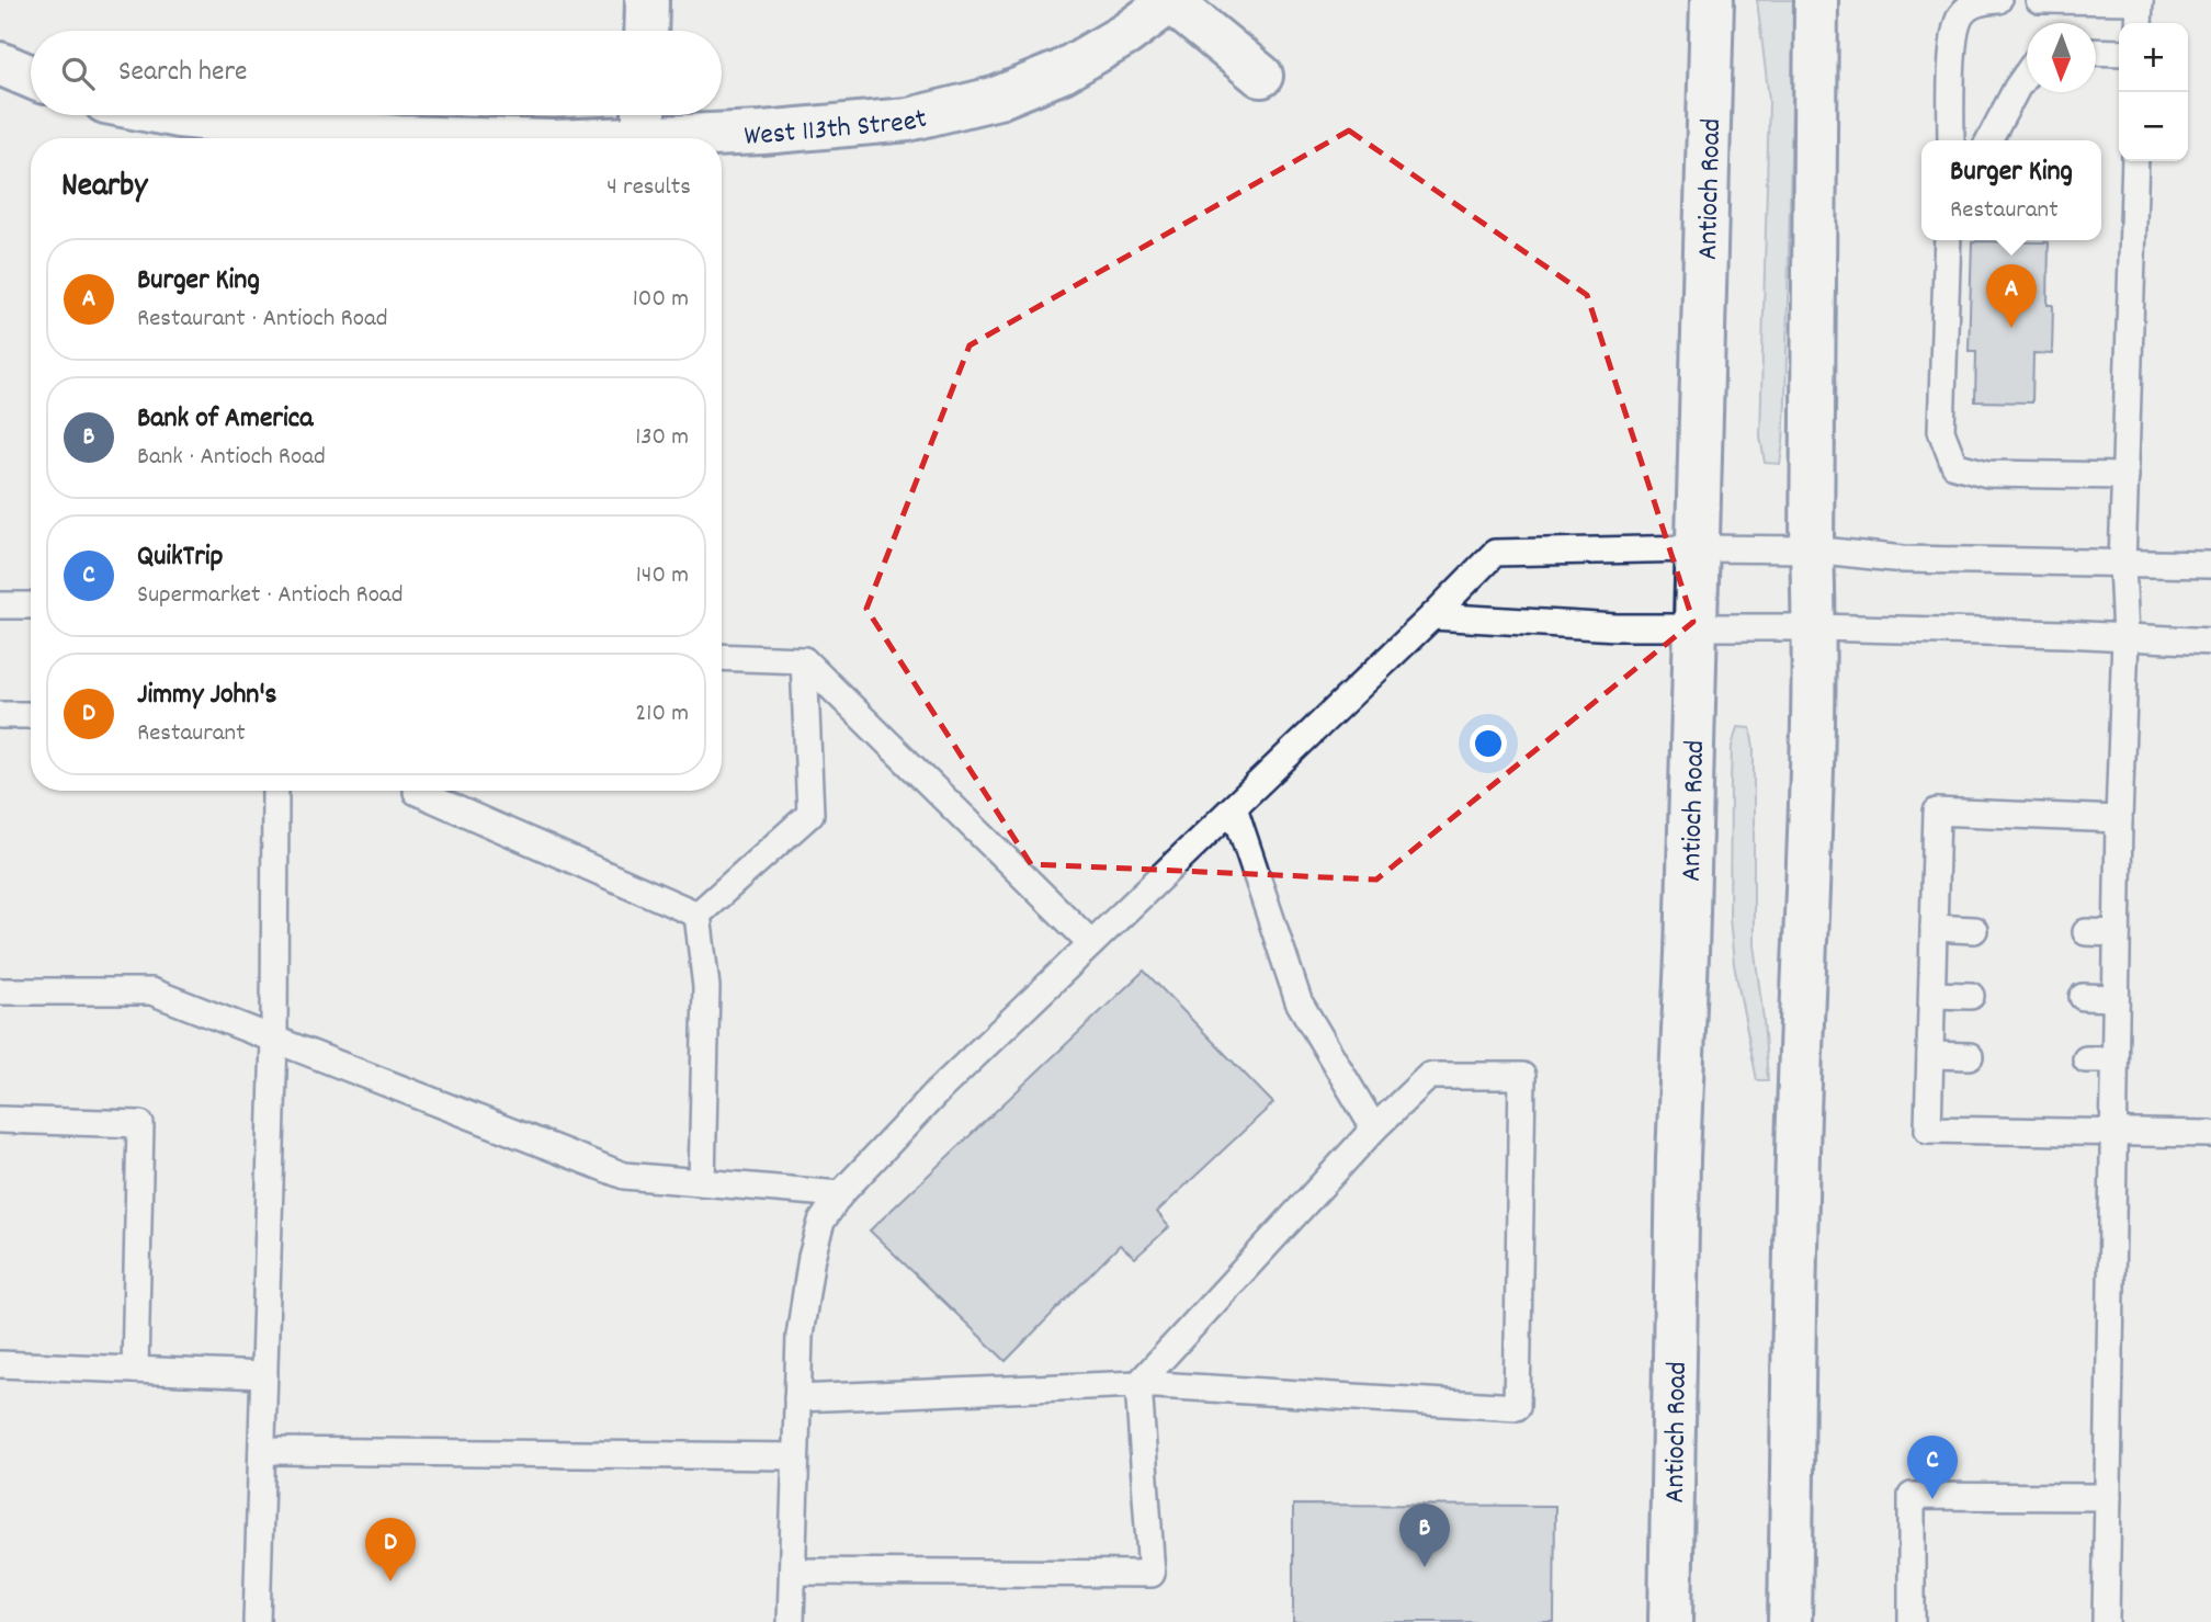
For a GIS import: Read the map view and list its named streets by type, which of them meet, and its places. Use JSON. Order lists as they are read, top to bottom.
{
  "streets": {
    "main road": ["West 113th Street", "Antioch Road"]
  },
  "north": "bottom",
  "page": {
    "map_buttons": ["+", "−"],
    "search": "Search here",
    "heading": ["Nearby", "4 results"],
    "popup": ["Burger King", "Restaurant"],
    "list": [
      {
        "mark": "A",
        "name": "Burger King",
        "note": "Restaurant · Antioch Road",
        "value": "100 m"
      },
      {
        "mark": "B",
        "name": "Bank of America",
        "note": "Bank · Antioch Road",
        "value": "130 m"
      },
      {
        "mark": "C",
        "name": "QuikTrip",
        "note": "Supermarket · Antioch Road",
        "value": "140 m"
      },
      {
        "mark": "D",
        "name": "Jimmy John's",
        "note": "Restaurant",
        "value": "210 m"
      }
    ],
    "pins": [
      "A",
      "C",
      "B",
      "D"
    ]
  }
}
